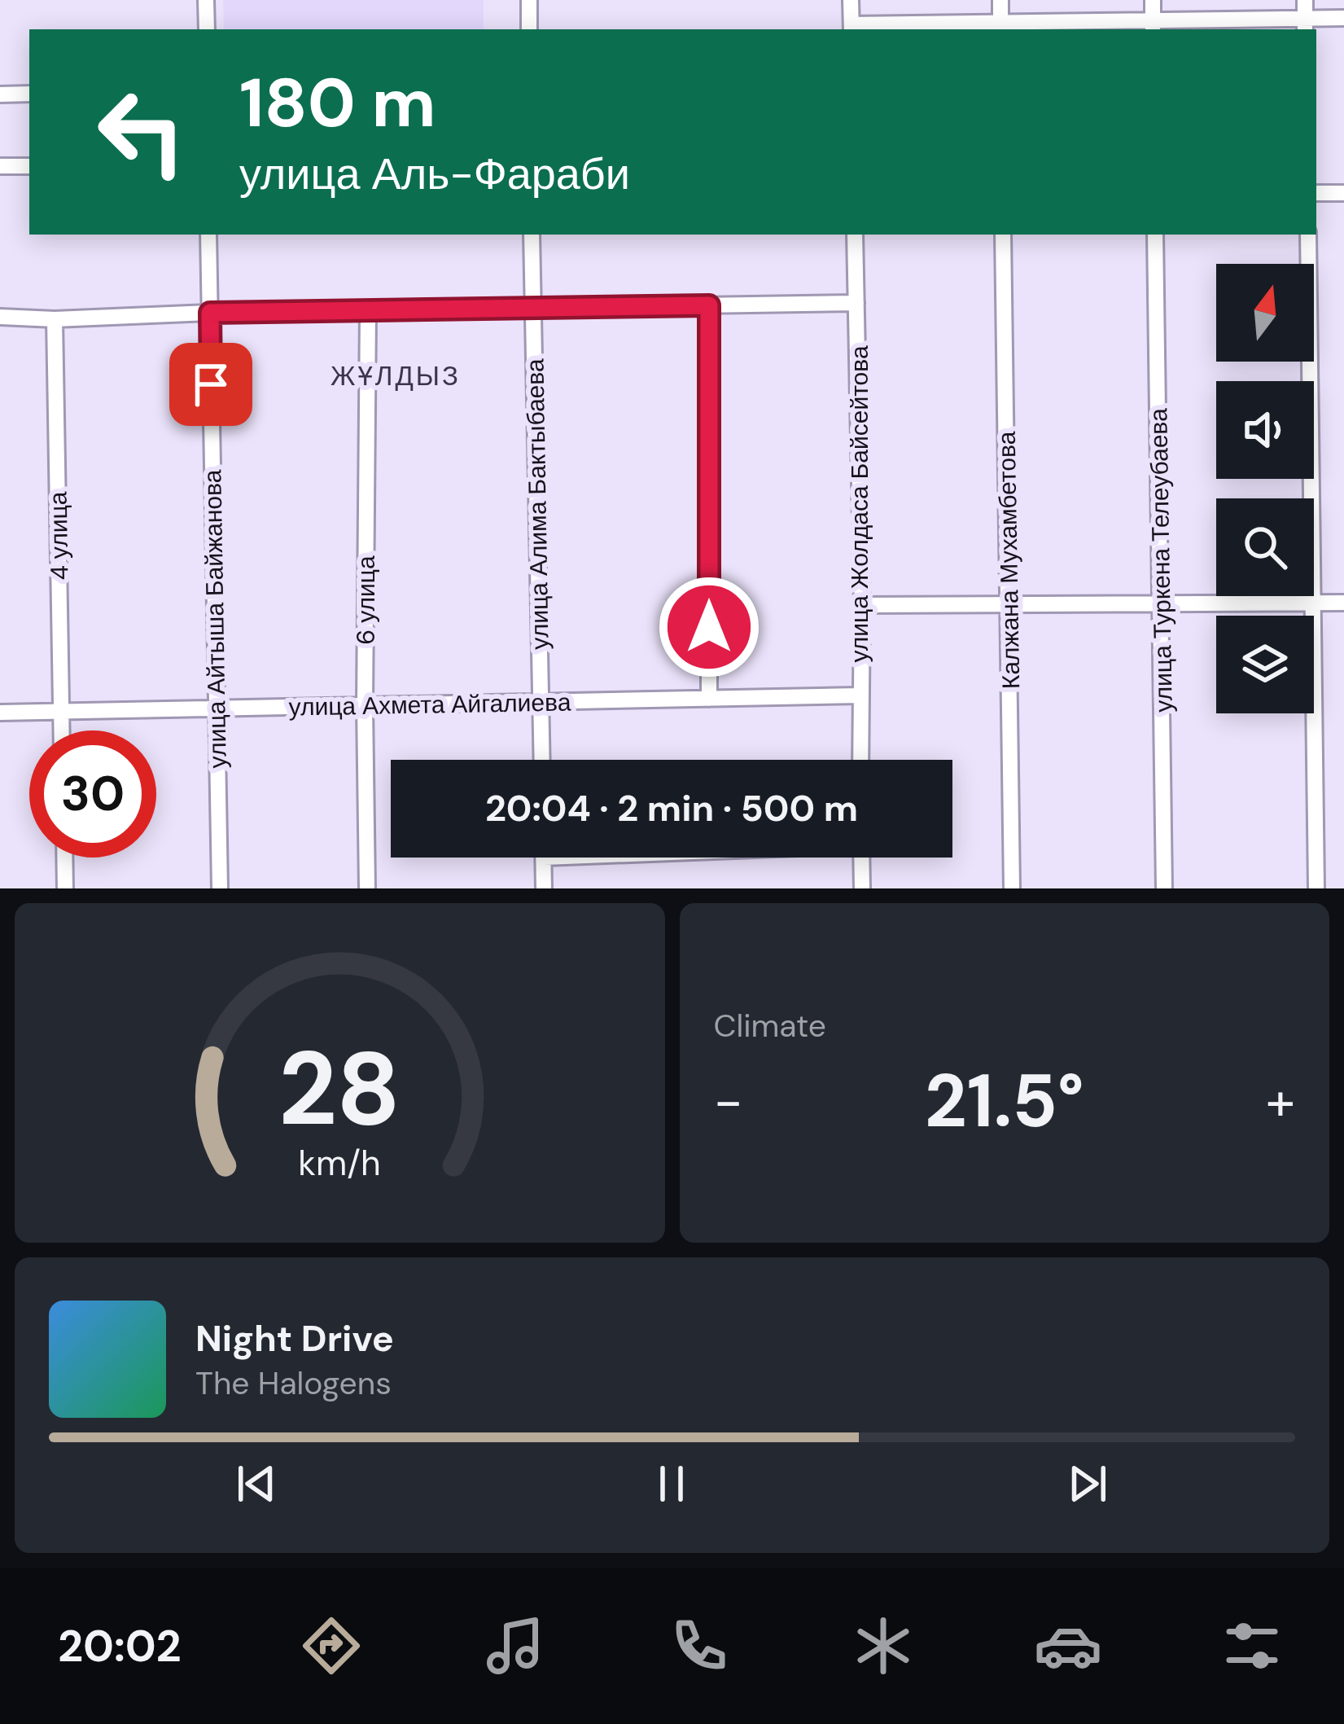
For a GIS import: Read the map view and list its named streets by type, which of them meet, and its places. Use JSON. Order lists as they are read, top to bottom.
{
  "streets": {
    "street": [
      "улица Алима Бактыбаева",
      "улица Жолдаса Байсейтова",
      "4 улица",
      "Калжана Мухамбетова",
      "улица Туркена Телеубаева",
      "6 улица",
      "улица Айтыша Байжанова",
      "улица Ахмета Айгалиева"
    ]
  },
  "crossings": [
    ["улица Алима Бактыбаева", "улица Ахмета Айгалиева"],
    ["улица Жолдаса Байсейтова", "улица Ахмета Айгалиева"],
    ["4 улица", "улица Ахмета Айгалиева"],
    ["6 улица", "улица Ахмета Айгалиева"],
    ["улица Айтыша Байжанова", "улица Ахмета Айгалиева"]
  ],
  "districts": ["ЖҰЛДЫЗ"],
  "north": "top",
  "page": {
    "turn": ["180 m", "улица Аль-Фараби"],
    "limit": "30",
    "trip": "20:04 · 2 min · 500 m",
    "tile": "Climate",
    "heat": ["−", "21.5°", "+"],
    "song": ["Night Drive", "The Halogens"],
    "tabs": "20:02",
    "gauge": ["28", "km/h"]
  }
}
